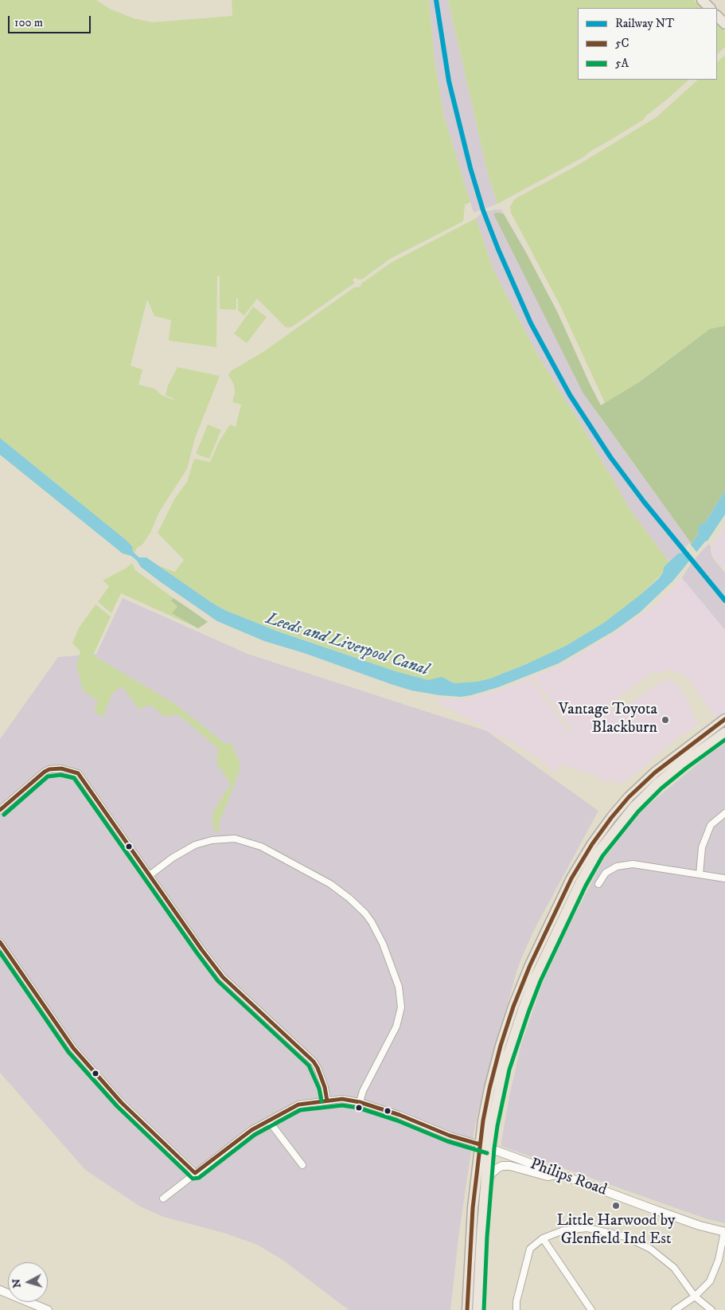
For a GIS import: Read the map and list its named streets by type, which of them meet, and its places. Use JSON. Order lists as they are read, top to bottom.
{
  "streets": {
    "street": ["Philips Road"]
  },
  "water": ["Leeds and Liverpool Canal"],
  "places": ["Vantage Toyota Blackburn", "Little Harwood by Glenfield Ind Est"],
  "lines": ["rail line NT", "transit line 5C", "transit line 5A"],
  "legend": ["Railway NT", "5C", "5A"],
  "scale_bar": "100 m",
  "north": "left"
}
